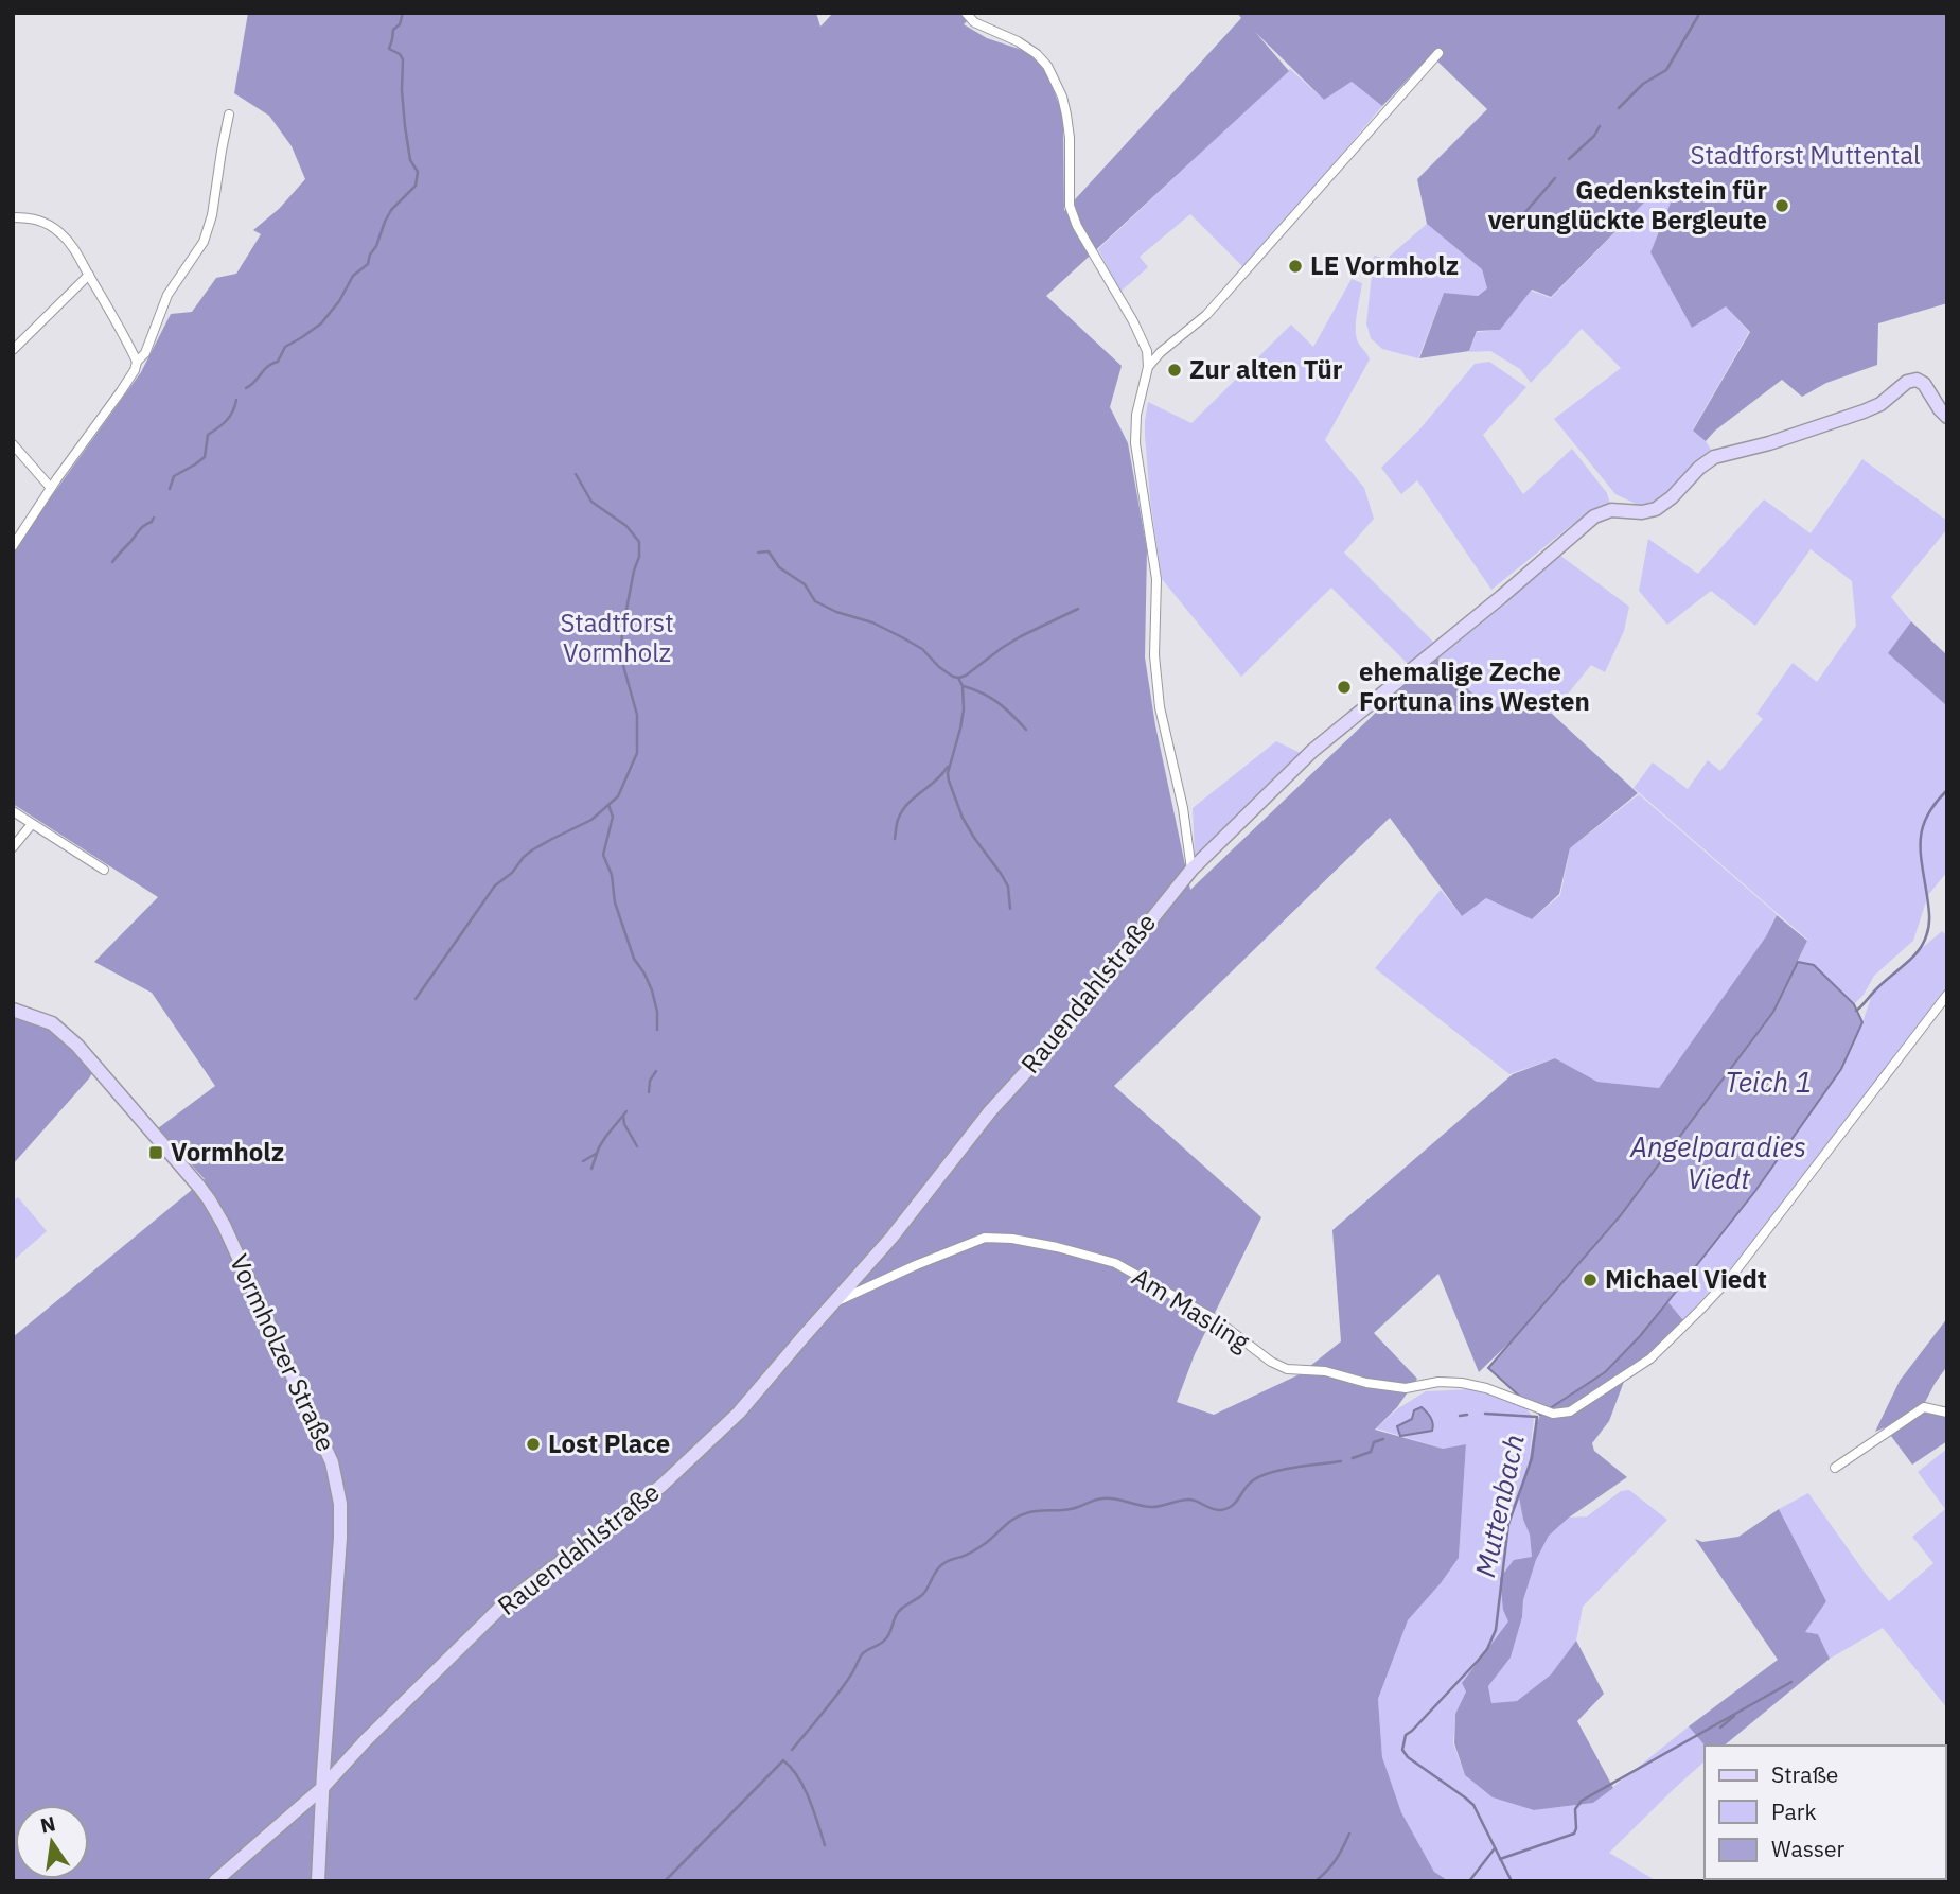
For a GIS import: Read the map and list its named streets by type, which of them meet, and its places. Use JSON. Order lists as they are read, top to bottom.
{
  "streets": {
    "street": ["Rauendahlstraße", "Am Masling", "Vormholzer Straße"]
  },
  "crossings": [
    ["Rauendahlstraße", "Am Masling"],
    ["Rauendahlstraße", "Vormholzer Straße"]
  ],
  "water": ["Teich 1", "Angelparadies Viedt", "Muttenbach"],
  "parks": ["Stadtforst Muttental", "Stadtforst Vormholz"],
  "places": {
    "other": [
      "Gedenkstein für verunglückte Bergleute",
      "LE Vormholz",
      "Zur alten Tür",
      "ehemalige Zeche Fortuna ins Westen",
      "Michael Viedt",
      "Lost Place"
    ],
    "transit": ["Vormholz"]
  },
  "legend": ["Straße", "Park", "Wasser"],
  "north": "top"
}
